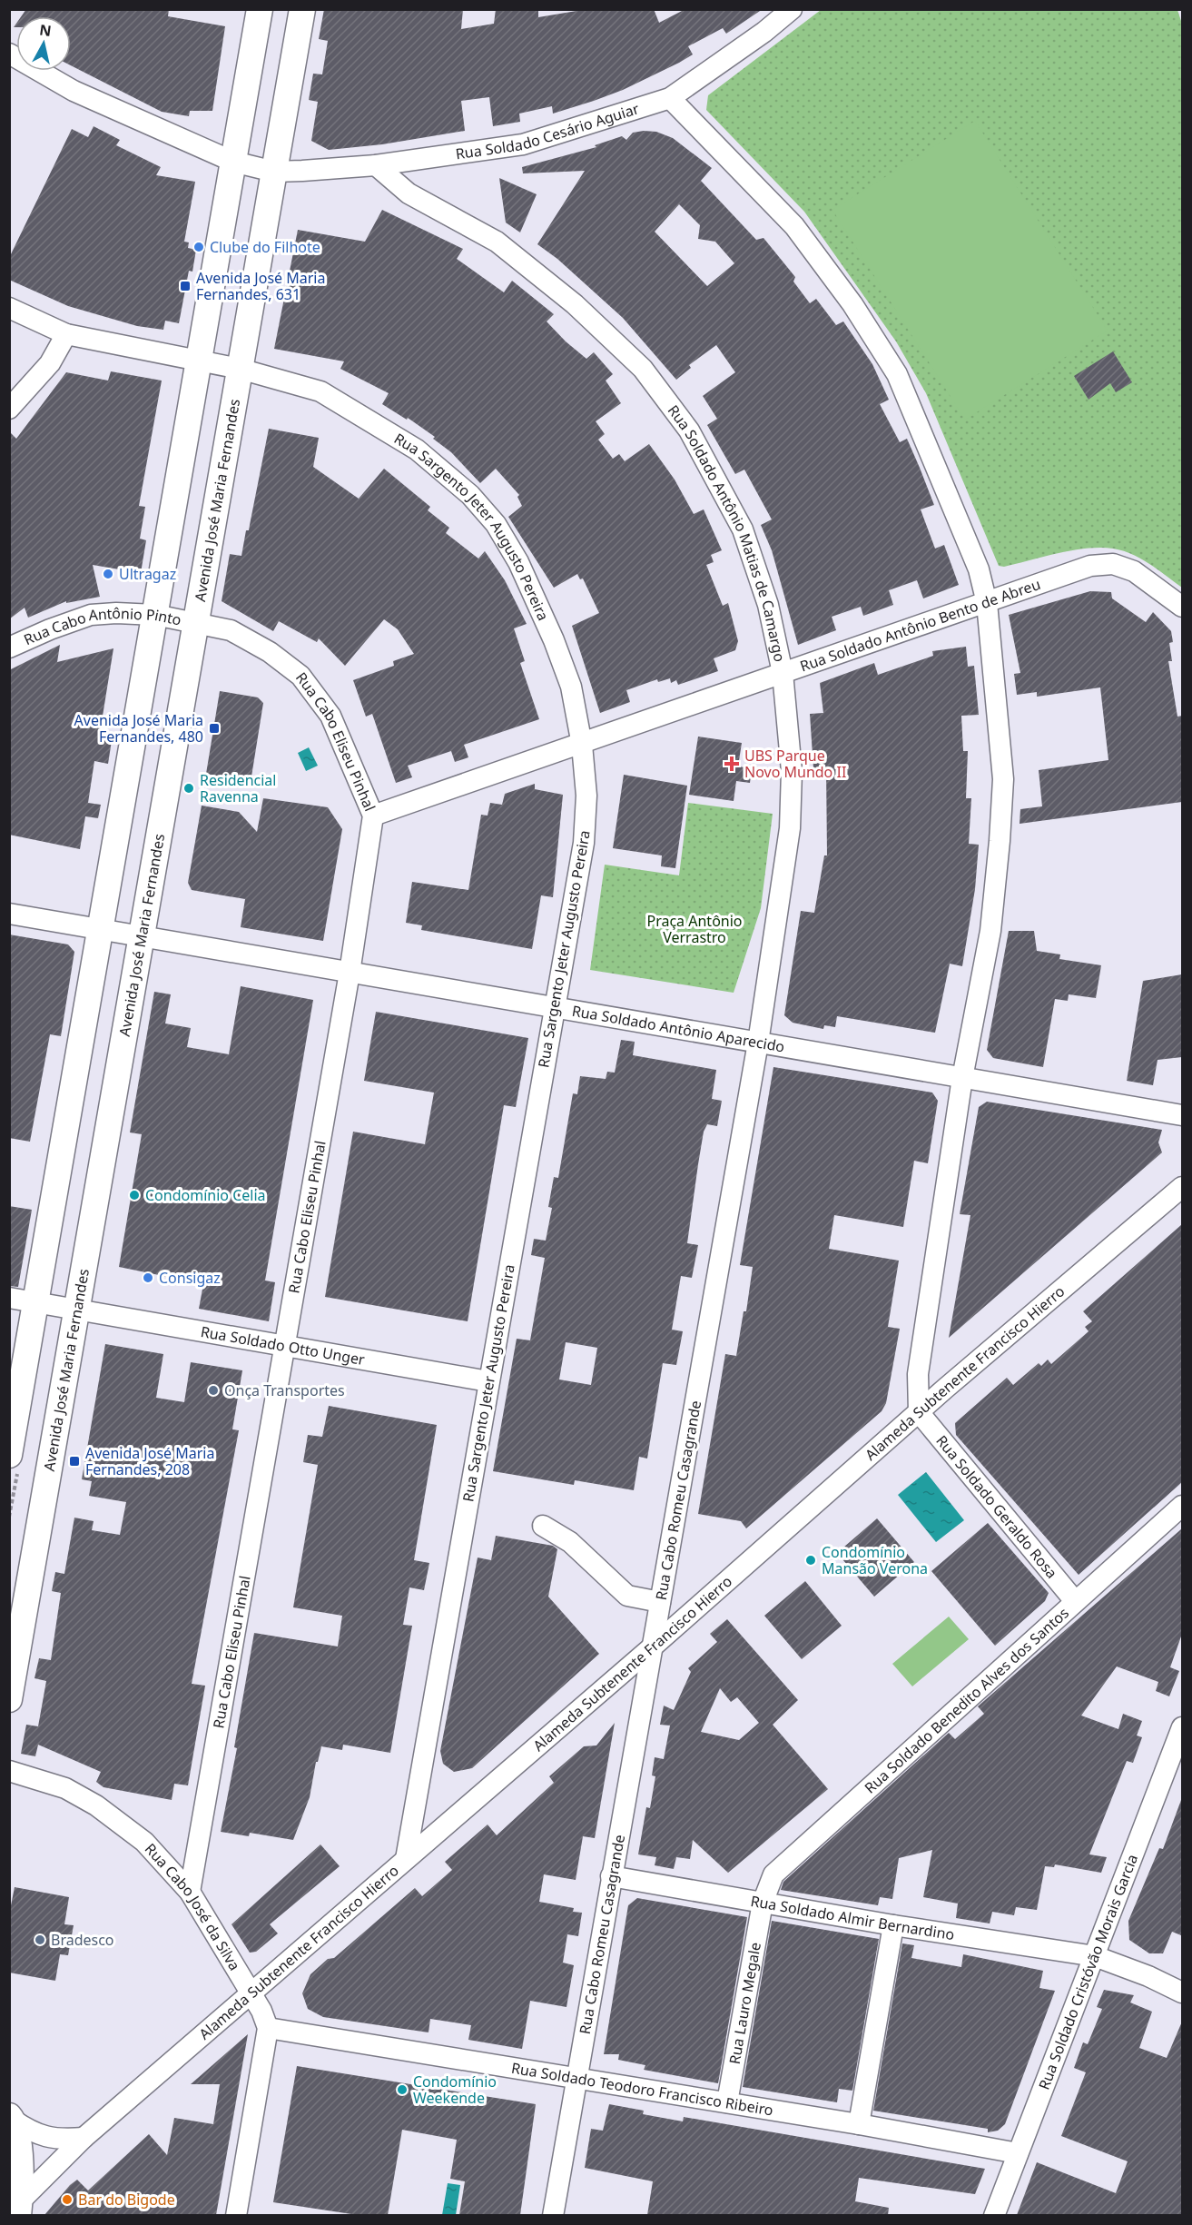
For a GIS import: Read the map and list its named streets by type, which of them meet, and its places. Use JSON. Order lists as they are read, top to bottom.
{
  "streets": {
    "main road": ["Avenida José Maria Fernandes"],
    "street": [
      "Rua Soldado Cesário Aguiar",
      "Rua Sargento Jeter Augusto Pereira",
      "Rua Soldado Antônio Matias de Camargo",
      "Rua Soldado Antônio Bento de Abreu",
      "Rua Cabo Antônio Pinto",
      "Rua Cabo Eliseu Pinhal",
      "Rua Soldado Antônio Aparecido",
      "Rua Soldado Otto Unger",
      "Alameda Subtenente Francisco Hierro",
      "Rua Cabo Romeu Casagrande",
      "Rua Soldado Geraldo Rosa",
      "Rua Soldado Benedito Alves dos Santos",
      "Rua Cabo José da Silva",
      "Rua Soldado Almir Bernardino",
      "Rua Soldado Cristóvão Morais Garcia",
      "Rua Lauro Megale",
      "Rua Soldado Teodoro Francisco Ribeiro"
    ]
  },
  "crossings": [
    ["Rua Soldado Cesário Aguiar", "Avenida José Maria Fernandes"],
    ["Rua Soldado Cesário Aguiar", "Rua Soldado Antônio Matias de Camargo"],
    ["Avenida José Maria Fernandes", "Rua Sargento Jeter Augusto Pereira"],
    ["Avenida José Maria Fernandes", "Rua Cabo Antônio Pinto"],
    ["Avenida José Maria Fernandes", "Rua Cabo Eliseu Pinhal"],
    ["Avenida José Maria Fernandes", "Rua Soldado Antônio Aparecido"],
    ["Avenida José Maria Fernandes", "Rua Soldado Otto Unger"],
    ["Rua Sargento Jeter Augusto Pereira", "Rua Soldado Antônio Bento de Abreu"],
    ["Rua Sargento Jeter Augusto Pereira", "Rua Soldado Antônio Aparecido"],
    ["Rua Sargento Jeter Augusto Pereira", "Rua Soldado Otto Unger"],
    ["Rua Sargento Jeter Augusto Pereira", "Alameda Subtenente Francisco Hierro"],
    ["Rua Soldado Antônio Matias de Camargo", "Rua Soldado Antônio Bento de Abreu"],
    ["Rua Soldado Antônio Matias de Camargo", "Rua Soldado Antônio Aparecido"],
    ["Rua Soldado Antônio Matias de Camargo", "Rua Cabo Romeu Casagrande"],
    ["Rua Soldado Antônio Bento de Abreu", "Rua Cabo Eliseu Pinhal"],
    ["Rua Cabo Antônio Pinto", "Rua Cabo Eliseu Pinhal"],
    ["Rua Cabo Eliseu Pinhal", "Rua Soldado Antônio Aparecido"],
    ["Rua Cabo Eliseu Pinhal", "Rua Soldado Otto Unger"],
    ["Rua Cabo Eliseu Pinhal", "Rua Cabo José da Silva"],
    ["Rua Soldado Antônio Aparecido", "Rua Cabo Romeu Casagrande"],
    ["Alameda Subtenente Francisco Hierro", "Rua Cabo Romeu Casagrande"],
    ["Alameda Subtenente Francisco Hierro", "Rua Soldado Geraldo Rosa"],
    ["Alameda Subtenente Francisco Hierro", "Rua Cabo José da Silva"],
    ["Rua Cabo Romeu Casagrande", "Rua Soldado Almir Bernardino"],
    ["Rua Cabo Romeu Casagrande", "Rua Soldado Teodoro Francisco Ribeiro"],
    ["Rua Soldado Geraldo Rosa", "Rua Soldado Benedito Alves dos Santos"],
    ["Rua Soldado Benedito Alves dos Santos", "Rua Soldado Almir Bernardino"],
    ["Rua Soldado Benedito Alves dos Santos", "Rua Lauro Megale"],
    ["Rua Cabo José da Silva", "Rua Soldado Teodoro Francisco Ribeiro"],
    ["Rua Soldado Almir Bernardino", "Rua Soldado Cristóvão Morais Garcia"],
    ["Rua Soldado Almir Bernardino", "Rua Lauro Megale"],
    ["Rua Soldado Cristóvão Morais Garcia", "Rua Soldado Teodoro Francisco Ribeiro"],
    ["Rua Lauro Megale", "Rua Soldado Teodoro Francisco Ribeiro"]
  ],
  "parks": ["Praça Antônio Verrastro"],
  "places": {
    "other": [
      "Clube do Filhote",
      "Ultragaz",
      "Residencial Ravenna",
      "Condomínio Celia",
      "Consigaz",
      "Onça Transportes",
      "Condomínio Mansão Verona",
      "Bradesco",
      "Condomínio Weekende",
      "Bar do Bigode"
    ],
    "transit": ["Avenida José Maria Fernandes, 631", "Avenida José Maria Fernandes, 480", "Avenida José Maria Fernandes, 208"],
    "health": ["UBS Parque Novo Mundo II"]
  },
  "north": "top"
}
